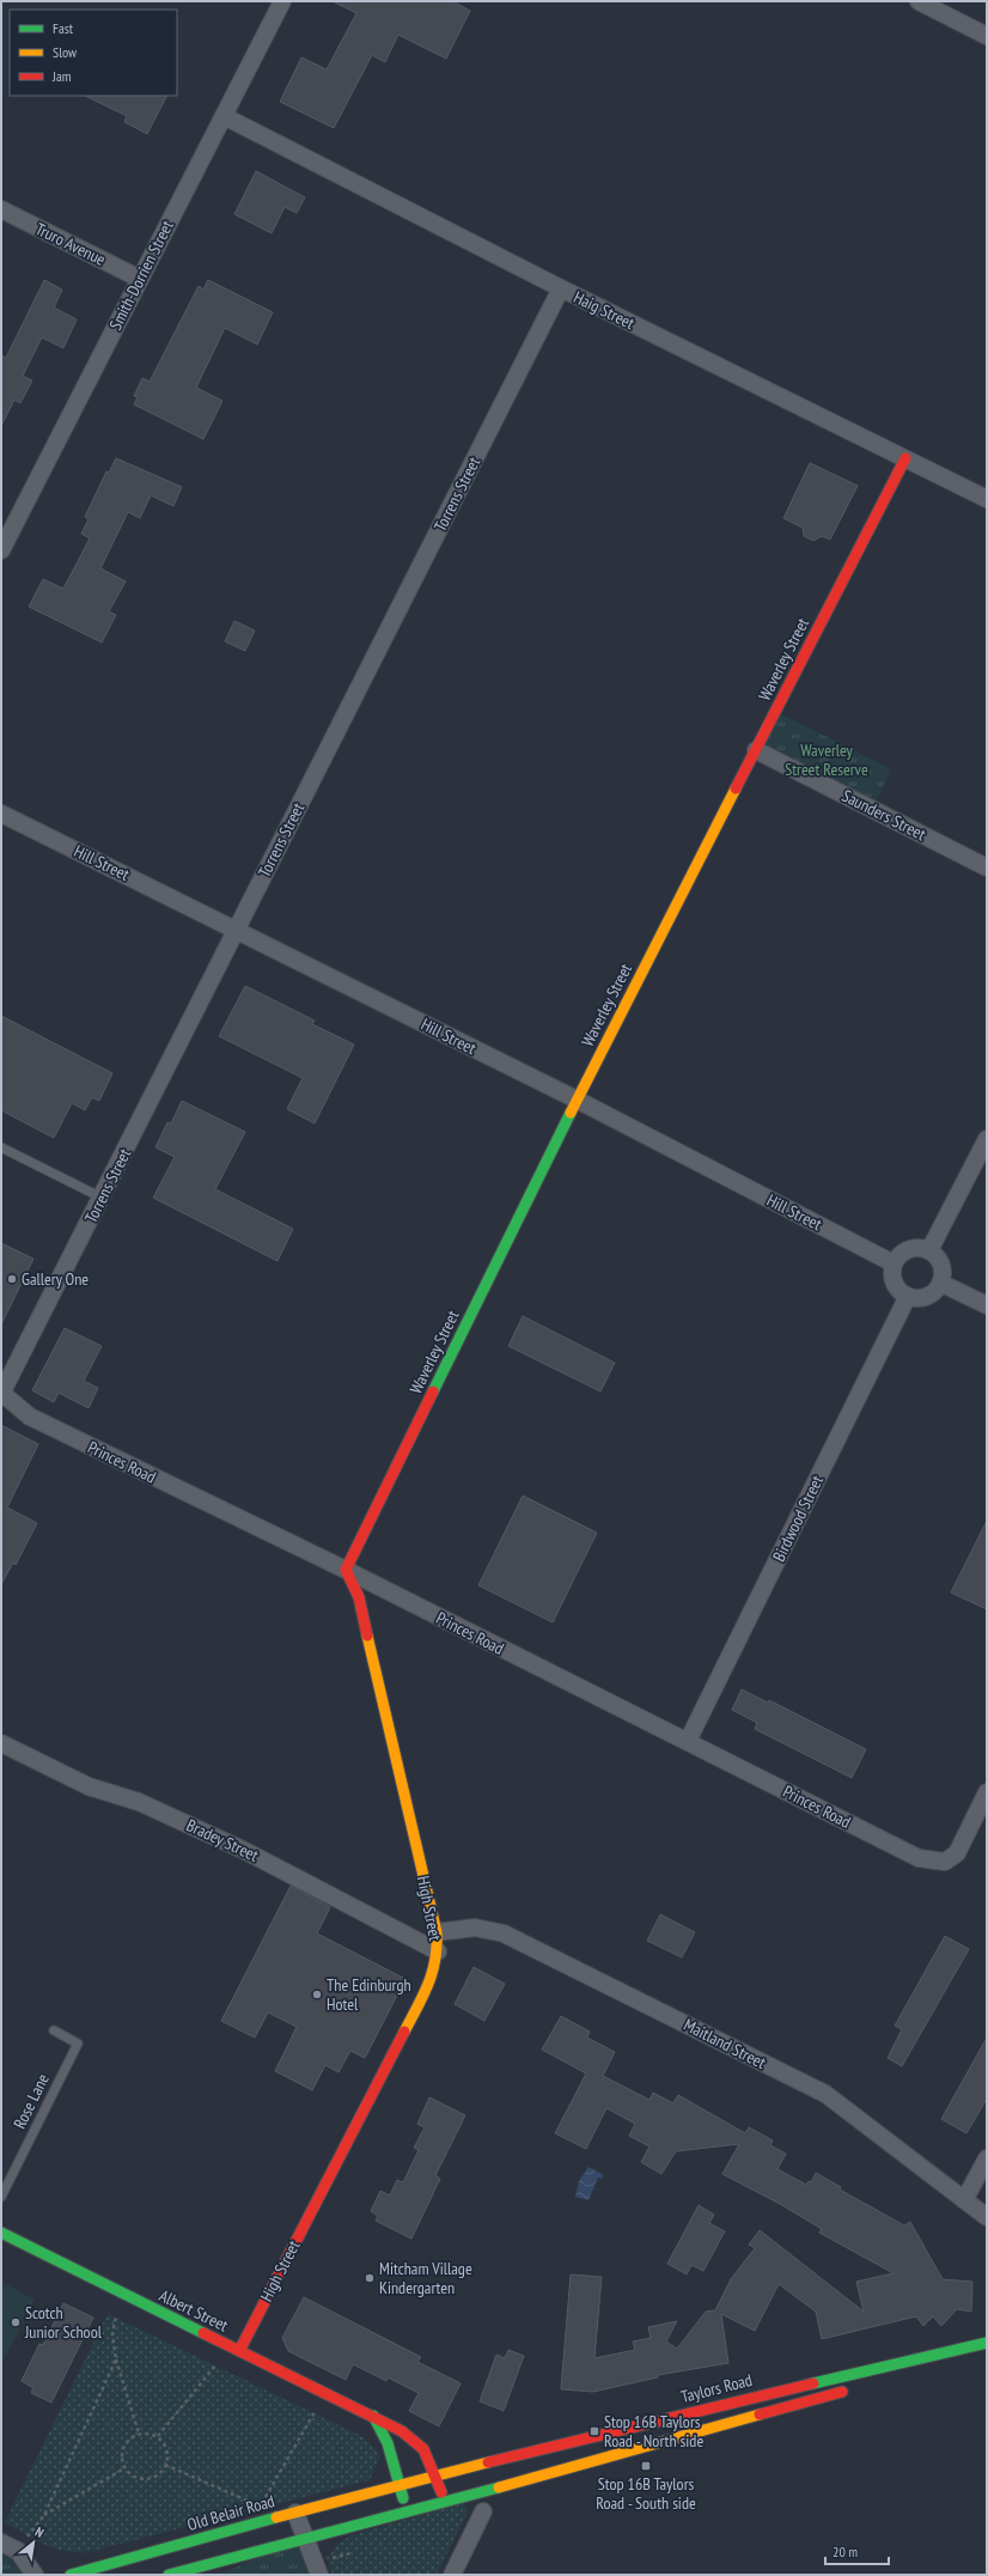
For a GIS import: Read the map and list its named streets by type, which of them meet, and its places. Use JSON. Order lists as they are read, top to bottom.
{
  "streets": {
    "street": [
      "Truro Avenue",
      "Smith-Dorrien Street",
      "Haig Street",
      "Torrens Street",
      "Waverley Street",
      "Saunders Street",
      "Hill Street",
      "Princes Road",
      "Birdwood Street",
      "Bradey Street",
      "High Street",
      "Maitland Street",
      "Albert Street",
      "Taylors Road",
      "Old Belair Road"
    ],
    "lane": ["Rose Lane"]
  },
  "crossings": [
    ["Truro Avenue", "Smith-Dorrien Street"],
    ["Smith-Dorrien Street", "Haig Street"],
    ["Haig Street", "Torrens Street"],
    ["Haig Street", "Waverley Street"],
    ["Torrens Street", "Hill Street"],
    ["Torrens Street", "Princes Road"],
    ["Waverley Street", "Saunders Street"],
    ["Waverley Street", "Hill Street"],
    ["Waverley Street", "Princes Road"],
    ["Waverley Street", "High Street"],
    ["Hill Street", "Birdwood Street"],
    ["Princes Road", "Birdwood Street"],
    ["Princes Road", "High Street"],
    ["Bradey Street", "High Street"],
    ["High Street", "Maitland Street"],
    ["High Street", "Albert Street"],
    ["Albert Street", "Taylors Road"],
    ["Taylors Road", "Old Belair Road"]
  ],
  "parks": ["Waverley Street Reserve"],
  "places": {
    "other": [
      "Gallery One",
      "The Edinburgh Hotel",
      "Mitcham Village Kindergarten",
      "Scotch Junior School"
    ],
    "transit": ["Stop 16B Taylors Road - North side", "Stop 16B Taylors Road - South side"]
  },
  "legend": ["Fast", "Slow", "Jam"],
  "scale_bar": "20 m",
  "north": "top right"
}
